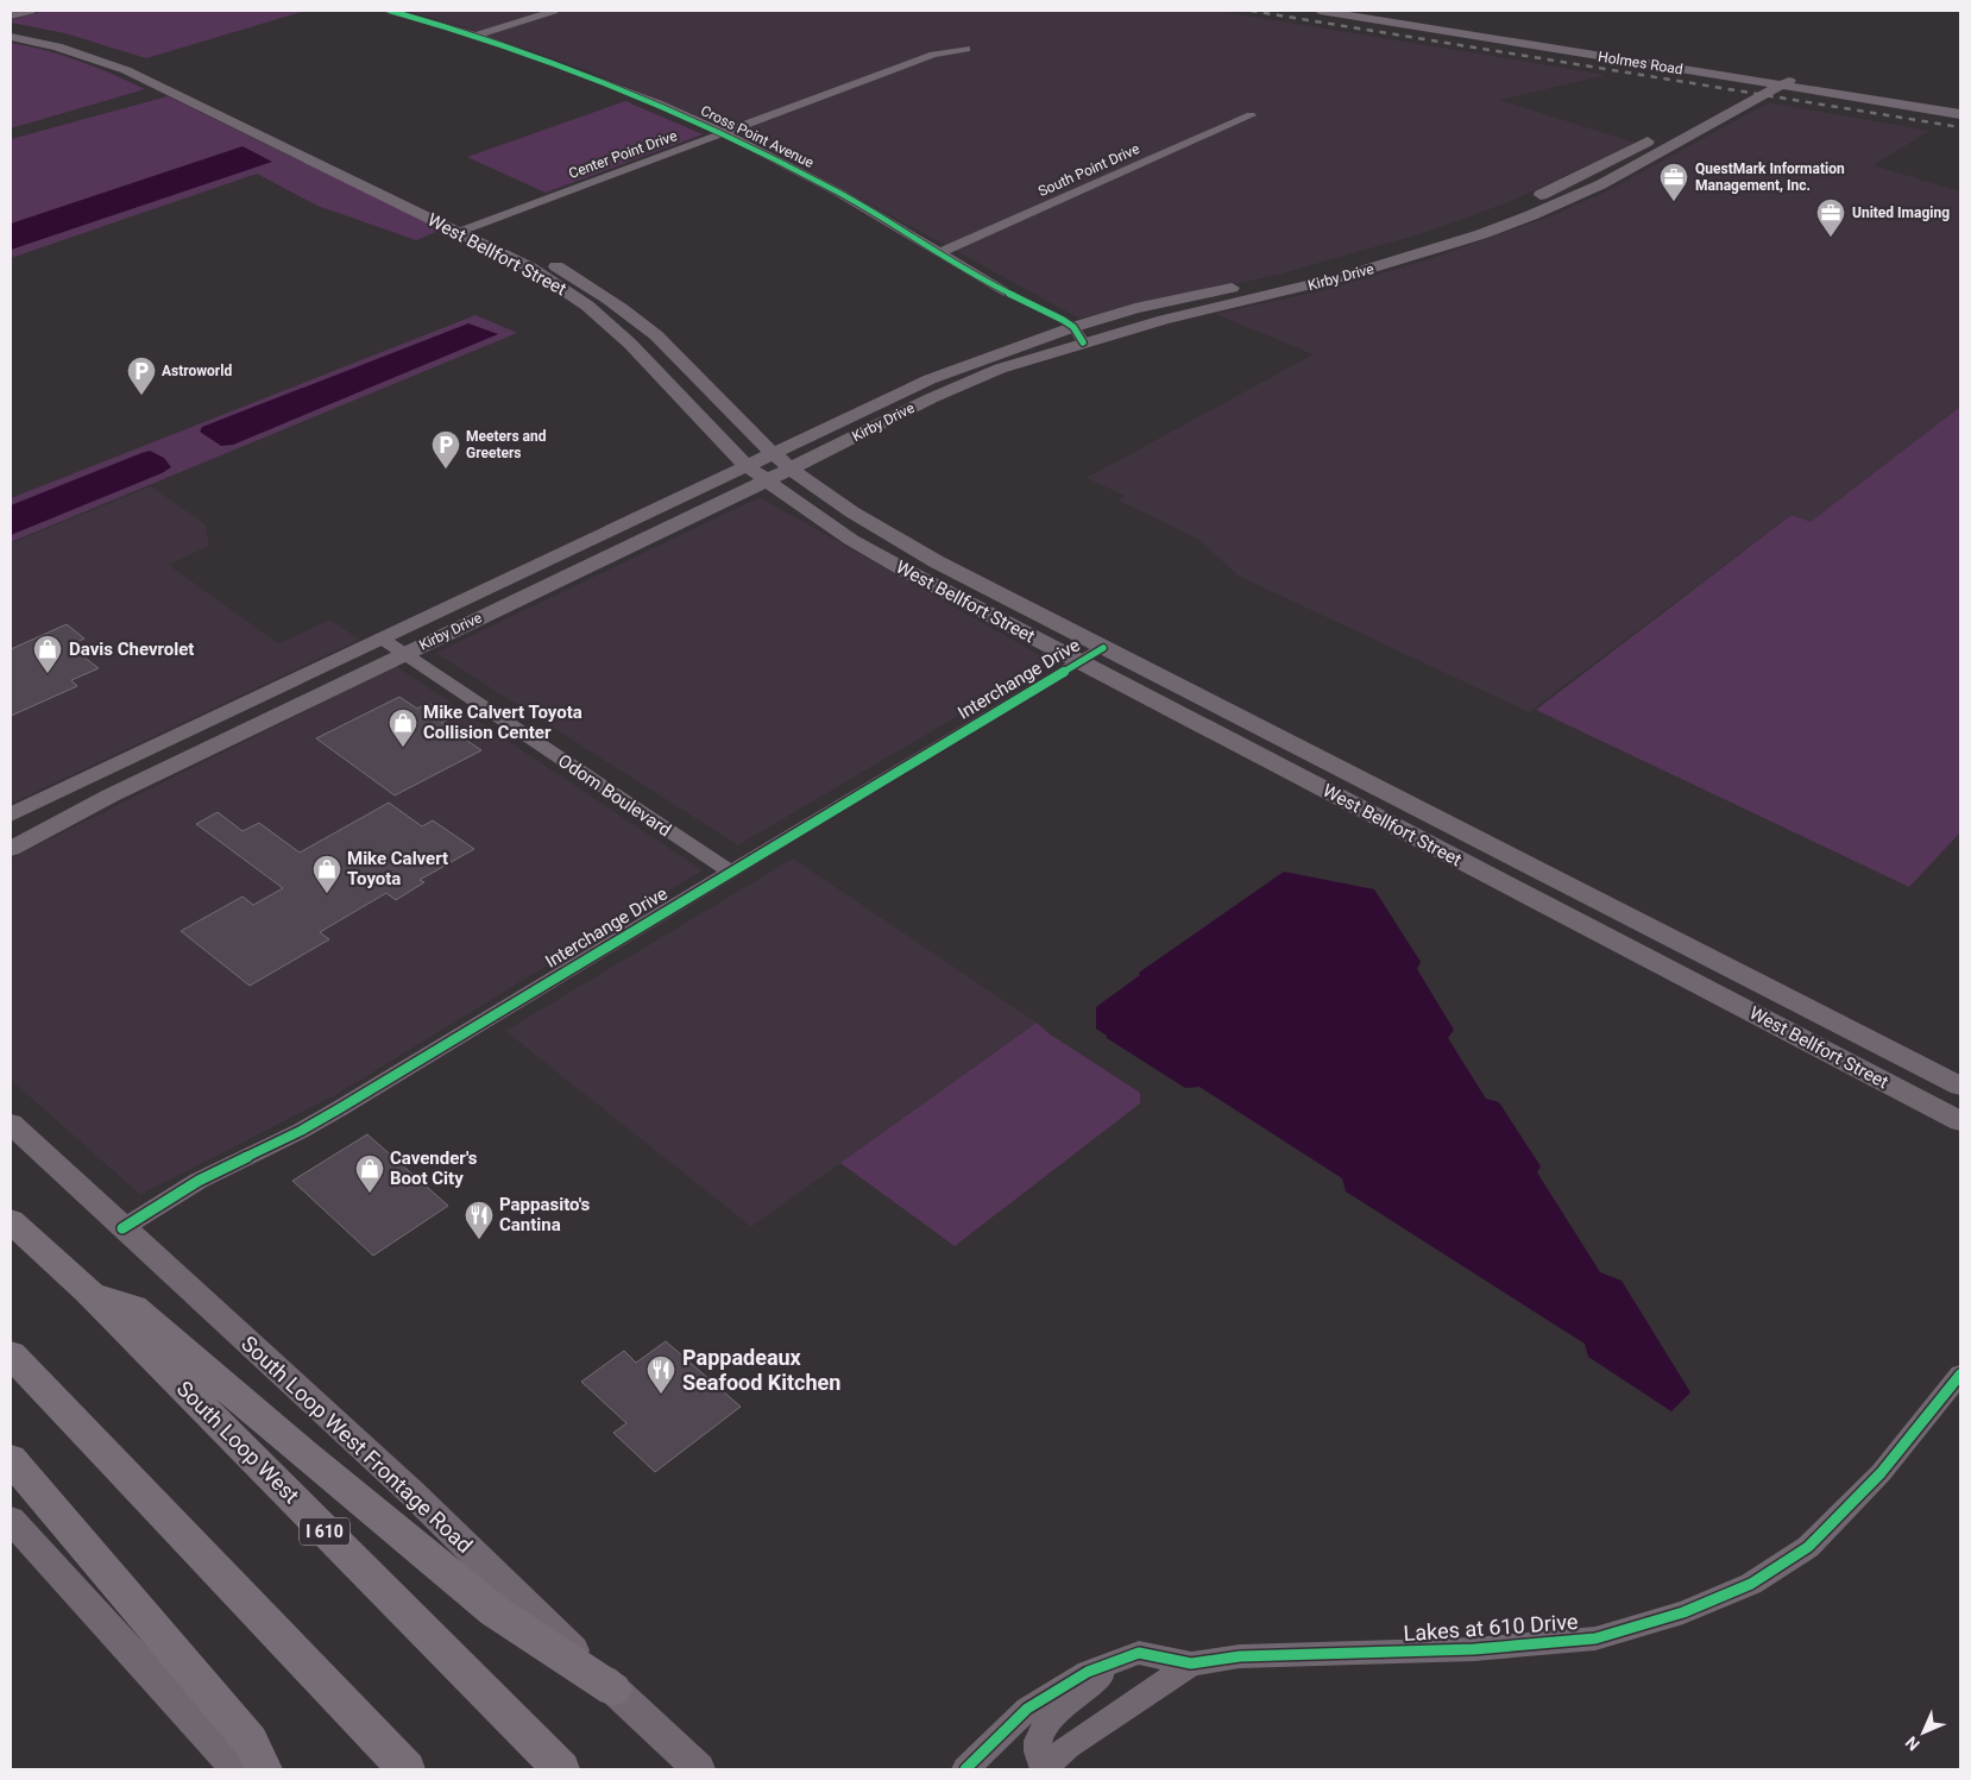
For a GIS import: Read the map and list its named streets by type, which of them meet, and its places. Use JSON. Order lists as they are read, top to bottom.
{
  "streets": {
    "highway": ["South Loop West", "I 610"],
    "main road": [
      "Holmes Road",
      "West Bellfort Street",
      "Kirby Drive",
      "South Loop West Frontage Road"
    ],
    "street": [
      "Cross Point Avenue",
      "Center Point Drive",
      "South Point Drive",
      "Interchange Drive",
      "Odom Boulevard",
      "Lakes at 610 Drive"
    ]
  },
  "crossings": [
    ["Holmes Road", "Kirby Drive"],
    ["Cross Point Avenue", "Center Point Drive"],
    ["Cross Point Avenue", "South Point Drive"],
    ["Cross Point Avenue", "Kirby Drive"],
    ["Center Point Drive", "West Bellfort Street"],
    ["West Bellfort Street", "Kirby Drive"],
    ["West Bellfort Street", "Interchange Drive"],
    ["Kirby Drive", "Odom Boulevard"],
    ["Interchange Drive", "Odom Boulevard"],
    ["Interchange Drive", "South Loop West Frontage Road"]
  ],
  "places": {
    "office": ["QuestMark Information Management, Inc.", "United Imaging"],
    "parking": ["Astroworld", "Meeters and Greeters"],
    "shop": [
      "Davis Chevrolet",
      "Mike Calvert Toyota Collision Center",
      "Mike Calvert Toyota",
      "Cavender's Boot City"
    ],
    "restaurant": ["Pappasito's Cantina", "Pappadeaux Seafood Kitchen"]
  },
  "north": "bottom left"
}
